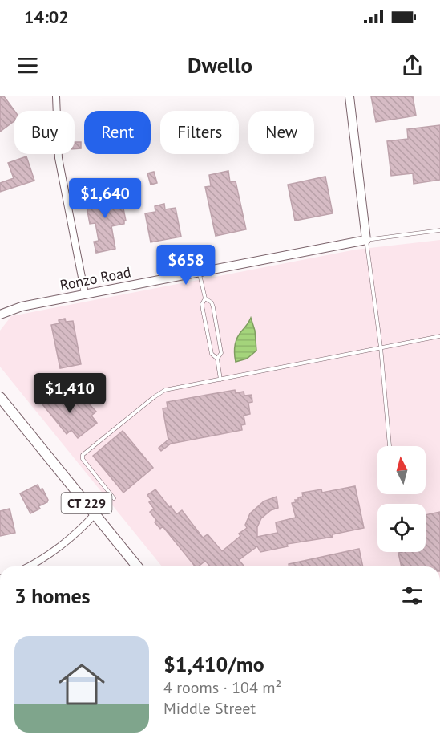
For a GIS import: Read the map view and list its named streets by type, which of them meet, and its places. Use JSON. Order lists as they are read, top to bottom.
{
  "streets": {
    "main road": ["Ronzo Road", "CT 229"]
  },
  "north": "top",
  "page": {
    "status": "14:02",
    "header": "Dwello",
    "chip": [
      "Buy",
      "Rent",
      "Filters",
      "New"
    ],
    "price": ["$1,640", "$658", "$1,410"],
    "heading": "3 homes",
    "list": [
      {
        "name": "$1,410/mo",
        "note": "4 rooms · 104 m² · Middle Street"
      }
    ]
  }
}
